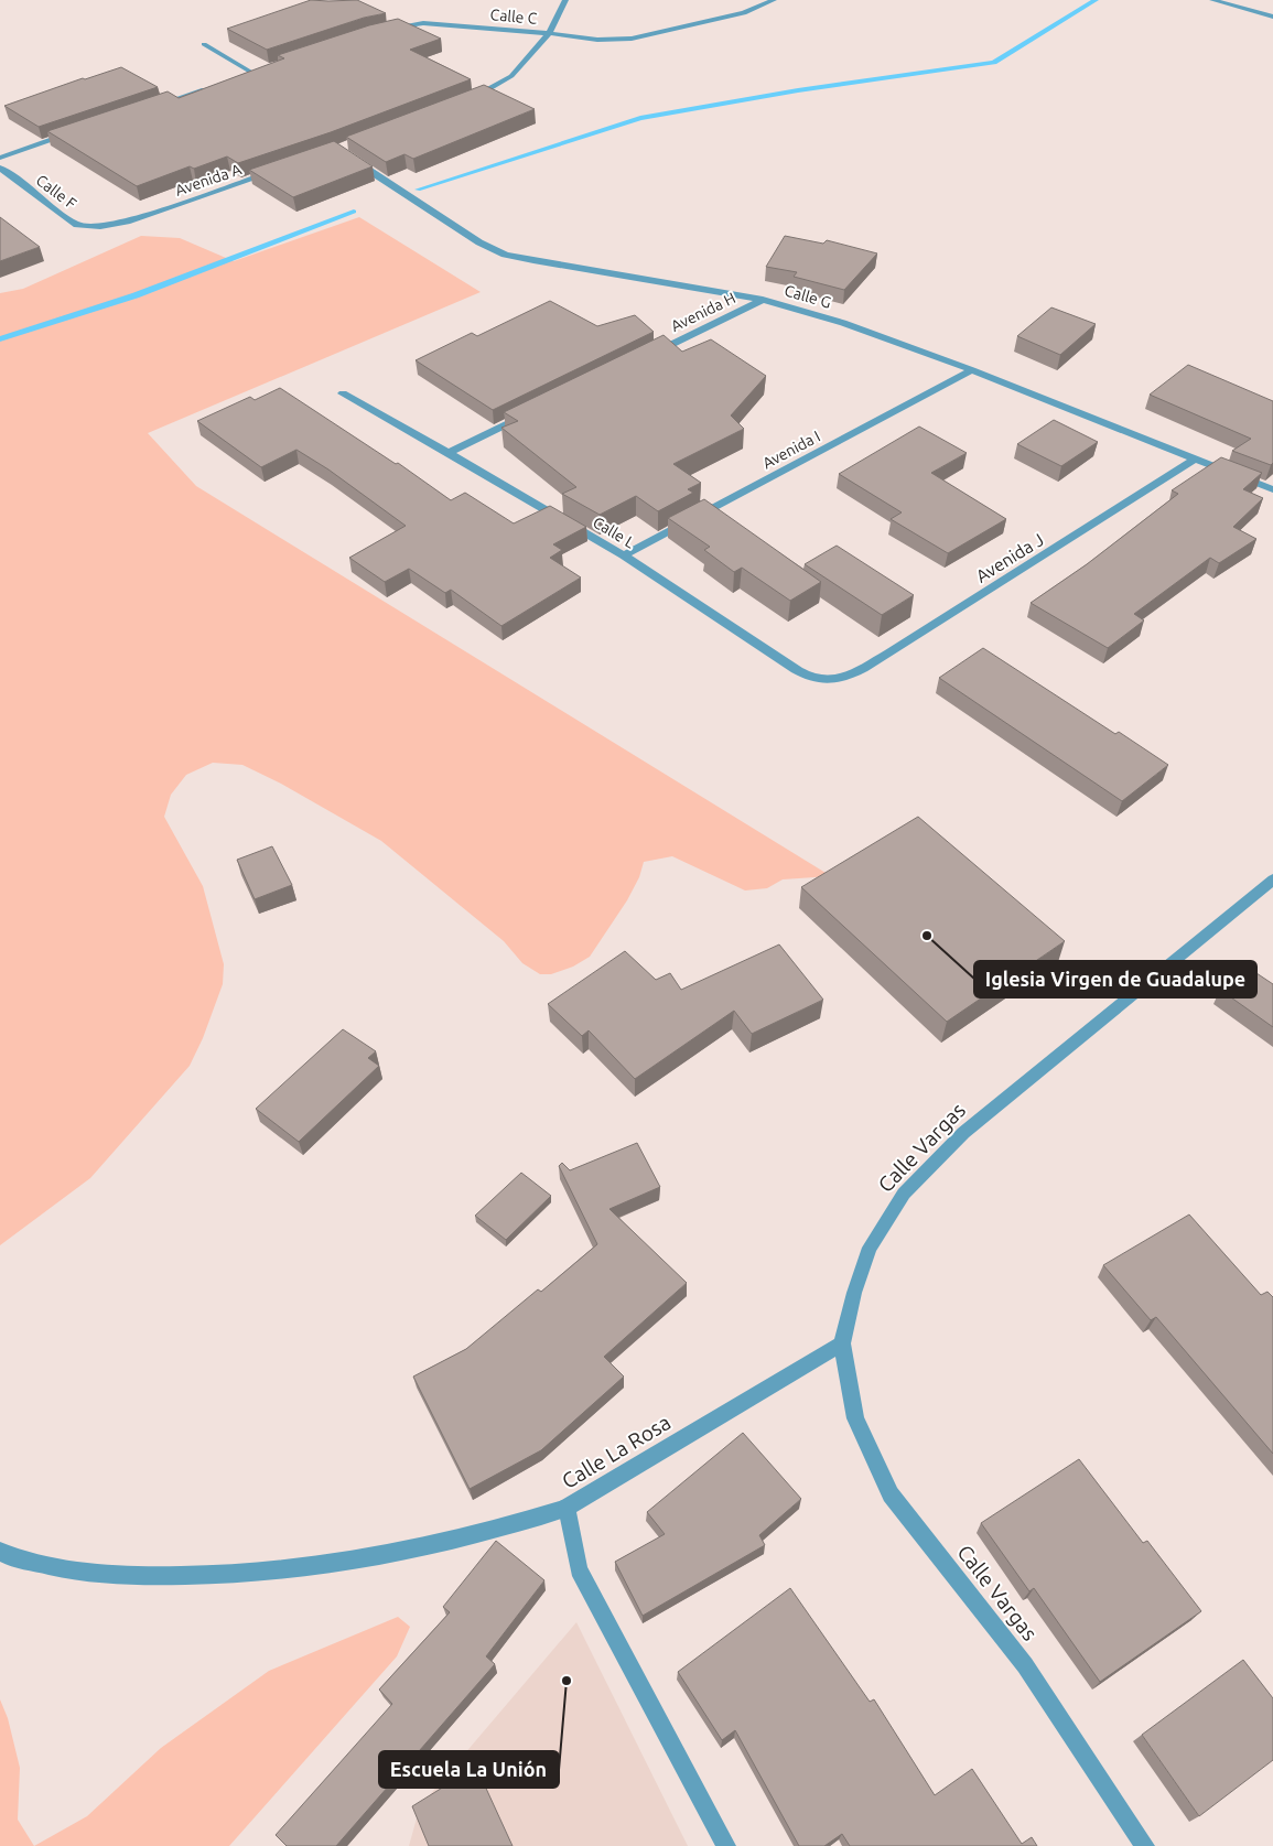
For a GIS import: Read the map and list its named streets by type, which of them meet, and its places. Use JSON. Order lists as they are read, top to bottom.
{
  "streets": {
    "street": [
      "Calle C",
      "Avenida A",
      "Calle F",
      "Calle G",
      "Avenida H",
      "Avenida I",
      "Calle L",
      "Avenida J",
      "Calle Vargas",
      "Calle La Rosa"
    ]
  },
  "crossings": [
    ["Avenida A", "Calle F"],
    ["Calle G", "Avenida H"],
    ["Calle G", "Avenida I"],
    ["Calle G", "Avenida J"],
    ["Avenida I", "Calle L"],
    ["Calle L", "Avenida J"],
    ["Calle Vargas", "Calle La Rosa"]
  ],
  "places": ["Iglesia Virgen de Guadalupe", "Escuela La Unión"]
}
